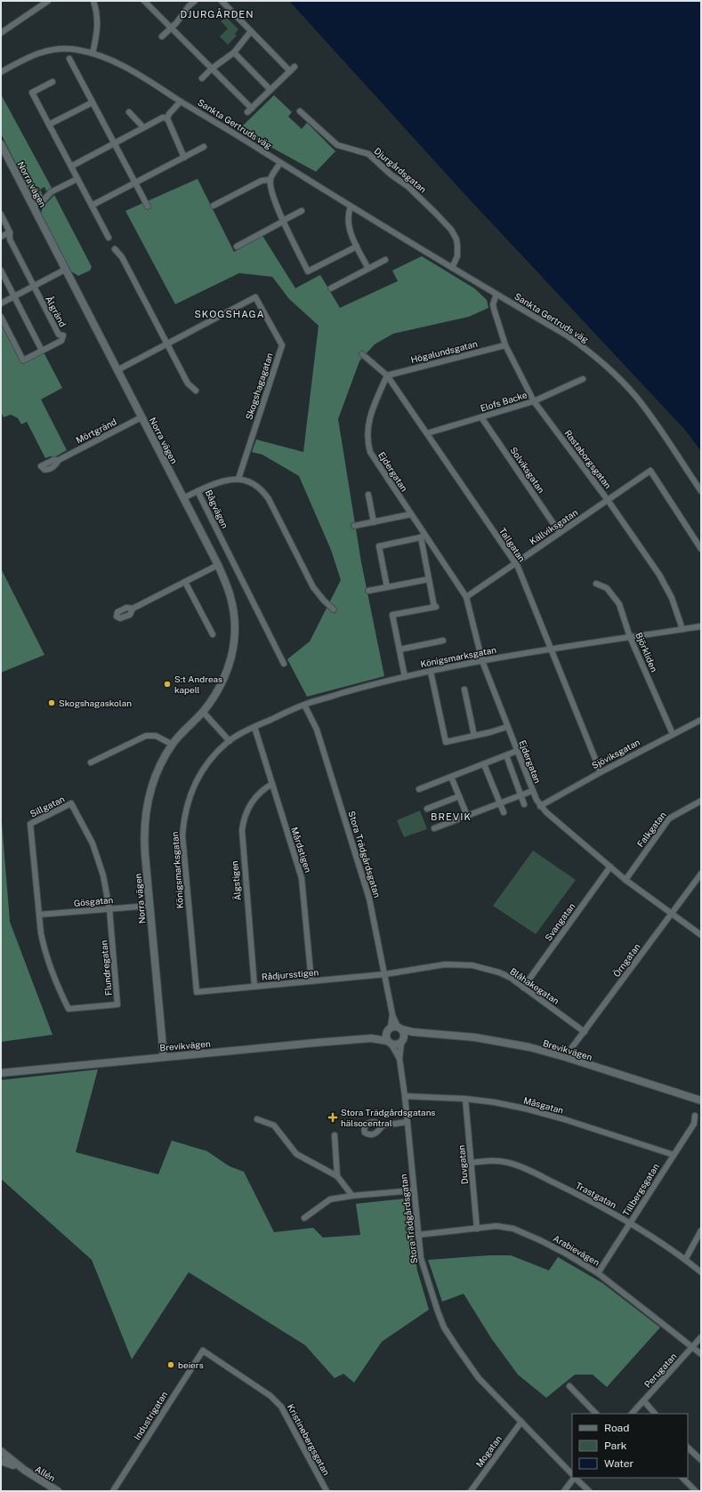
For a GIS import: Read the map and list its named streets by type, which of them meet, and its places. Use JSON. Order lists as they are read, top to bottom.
{
  "streets": {
    "street": [
      "Sankta Gertruds väg",
      "Djurgårdsgatan",
      "Norra vägen",
      "Ålgränd",
      "Högalundsgatan",
      "Skogshagagatan",
      "Elofs Backe",
      "Mörtgränd",
      "Rastaborgsgatan",
      "Solviksgatan",
      "Ejdergatan",
      "Bågvägen",
      "Källviksgatan",
      "Tallgatan",
      "Björkliden",
      "Königsmarksgatan",
      "Sjöviksgatan",
      "Sillgatan",
      "Falkgatan",
      "Mårdstigen",
      "Stora Trädgårdsgatan",
      "Älgstigen",
      "Gösgatan",
      "Svangatan",
      "Örngatan",
      "Flundregatan",
      "Rådjursstigen",
      "Blåhakegatan",
      "Brevikvägen",
      "Måsgatan",
      "Duvgatan",
      "Tillbergsgatan",
      "Trastgatan",
      "Arabievägen",
      "Perugatan",
      "Industrigatan",
      "Kristinebergsgatan",
      "Mogatan",
      "Allén"
    ]
  },
  "crossings": [
    ["Sankta Gertruds väg", "Djurgårdsgatan"],
    ["Sankta Gertruds väg", "Rastaborgsgatan"],
    ["Norra vägen", "Skogshagagatan"],
    ["Norra vägen", "Mörtgränd"],
    ["Norra vägen", "Gösgatan"],
    ["Norra vägen", "Brevikvägen"],
    ["Högalundsgatan", "Rastaborgsgatan"],
    ["Högalundsgatan", "Ejdergatan"],
    ["Högalundsgatan", "Tallgatan"],
    ["Skogshagagatan", "Bågvägen"],
    ["Elofs Backe", "Rastaborgsgatan"],
    ["Elofs Backe", "Solviksgatan"],
    ["Elofs Backe", "Tallgatan"],
    ["Rastaborgsgatan", "Källviksgatan"],
    ["Rastaborgsgatan", "Königsmarksgatan"],
    ["Solviksgatan", "Källviksgatan"],
    ["Ejdergatan", "Källviksgatan"],
    ["Ejdergatan", "Tallgatan"],
    ["Ejdergatan", "Königsmarksgatan"],
    ["Ejdergatan", "Sjöviksgatan"],
    ["Ejdergatan", "Falkgatan"],
    ["Ejdergatan", "Svangatan"],
    ["Ejdergatan", "Örngatan"],
    ["Källviksgatan", "Tallgatan"],
    ["Tallgatan", "Königsmarksgatan"],
    ["Tallgatan", "Sjöviksgatan"],
    ["Björkliden", "Königsmarksgatan"],
    ["Björkliden", "Sjöviksgatan"],
    ["Königsmarksgatan", "Mårdstigen"],
    ["Königsmarksgatan", "Stora Trädgårdsgatan"],
    ["Königsmarksgatan", "Rådjursstigen"],
    ["Sillgatan", "Gösgatan"],
    ["Sillgatan", "Flundregatan"],
    ["Mårdstigen", "Älgstigen"],
    ["Mårdstigen", "Rådjursstigen"],
    ["Stora Trädgårdsgatan", "Rådjursstigen"],
    ["Stora Trädgårdsgatan", "Blåhakegatan"],
    ["Stora Trädgårdsgatan", "Brevikvägen"],
    ["Stora Trädgårdsgatan", "Måsgatan"],
    ["Stora Trädgårdsgatan", "Arabievägen"],
    ["Stora Trädgårdsgatan", "Mogatan"],
    ["Älgstigen", "Rådjursstigen"],
    ["Gösgatan", "Flundregatan"],
    ["Svangatan", "Blåhakegatan"],
    ["Örngatan", "Blåhakegatan"],
    ["Örngatan", "Brevikvägen"],
    ["Rådjursstigen", "Blåhakegatan"],
    ["Måsgatan", "Duvgatan"],
    ["Måsgatan", "Tillbergsgatan"],
    ["Duvgatan", "Trastgatan"],
    ["Duvgatan", "Arabievägen"],
    ["Tillbergsgatan", "Trastgatan"],
    ["Tillbergsgatan", "Arabievägen"],
    ["Arabievägen", "Perugatan"],
    ["Industrigatan", "Kristinebergsgatan"]
  ],
  "districts": ["DJURGÅRDEN", "SKOGSHAGA", "BREVIK"],
  "places": {
    "other": ["S:t Andreas kapell", "Skogshagaskolan", "beiers"],
    "health": ["Stora Trädgårdsgatans hälsocentral"]
  },
  "legend": ["Road", "Park", "Water"]
}
